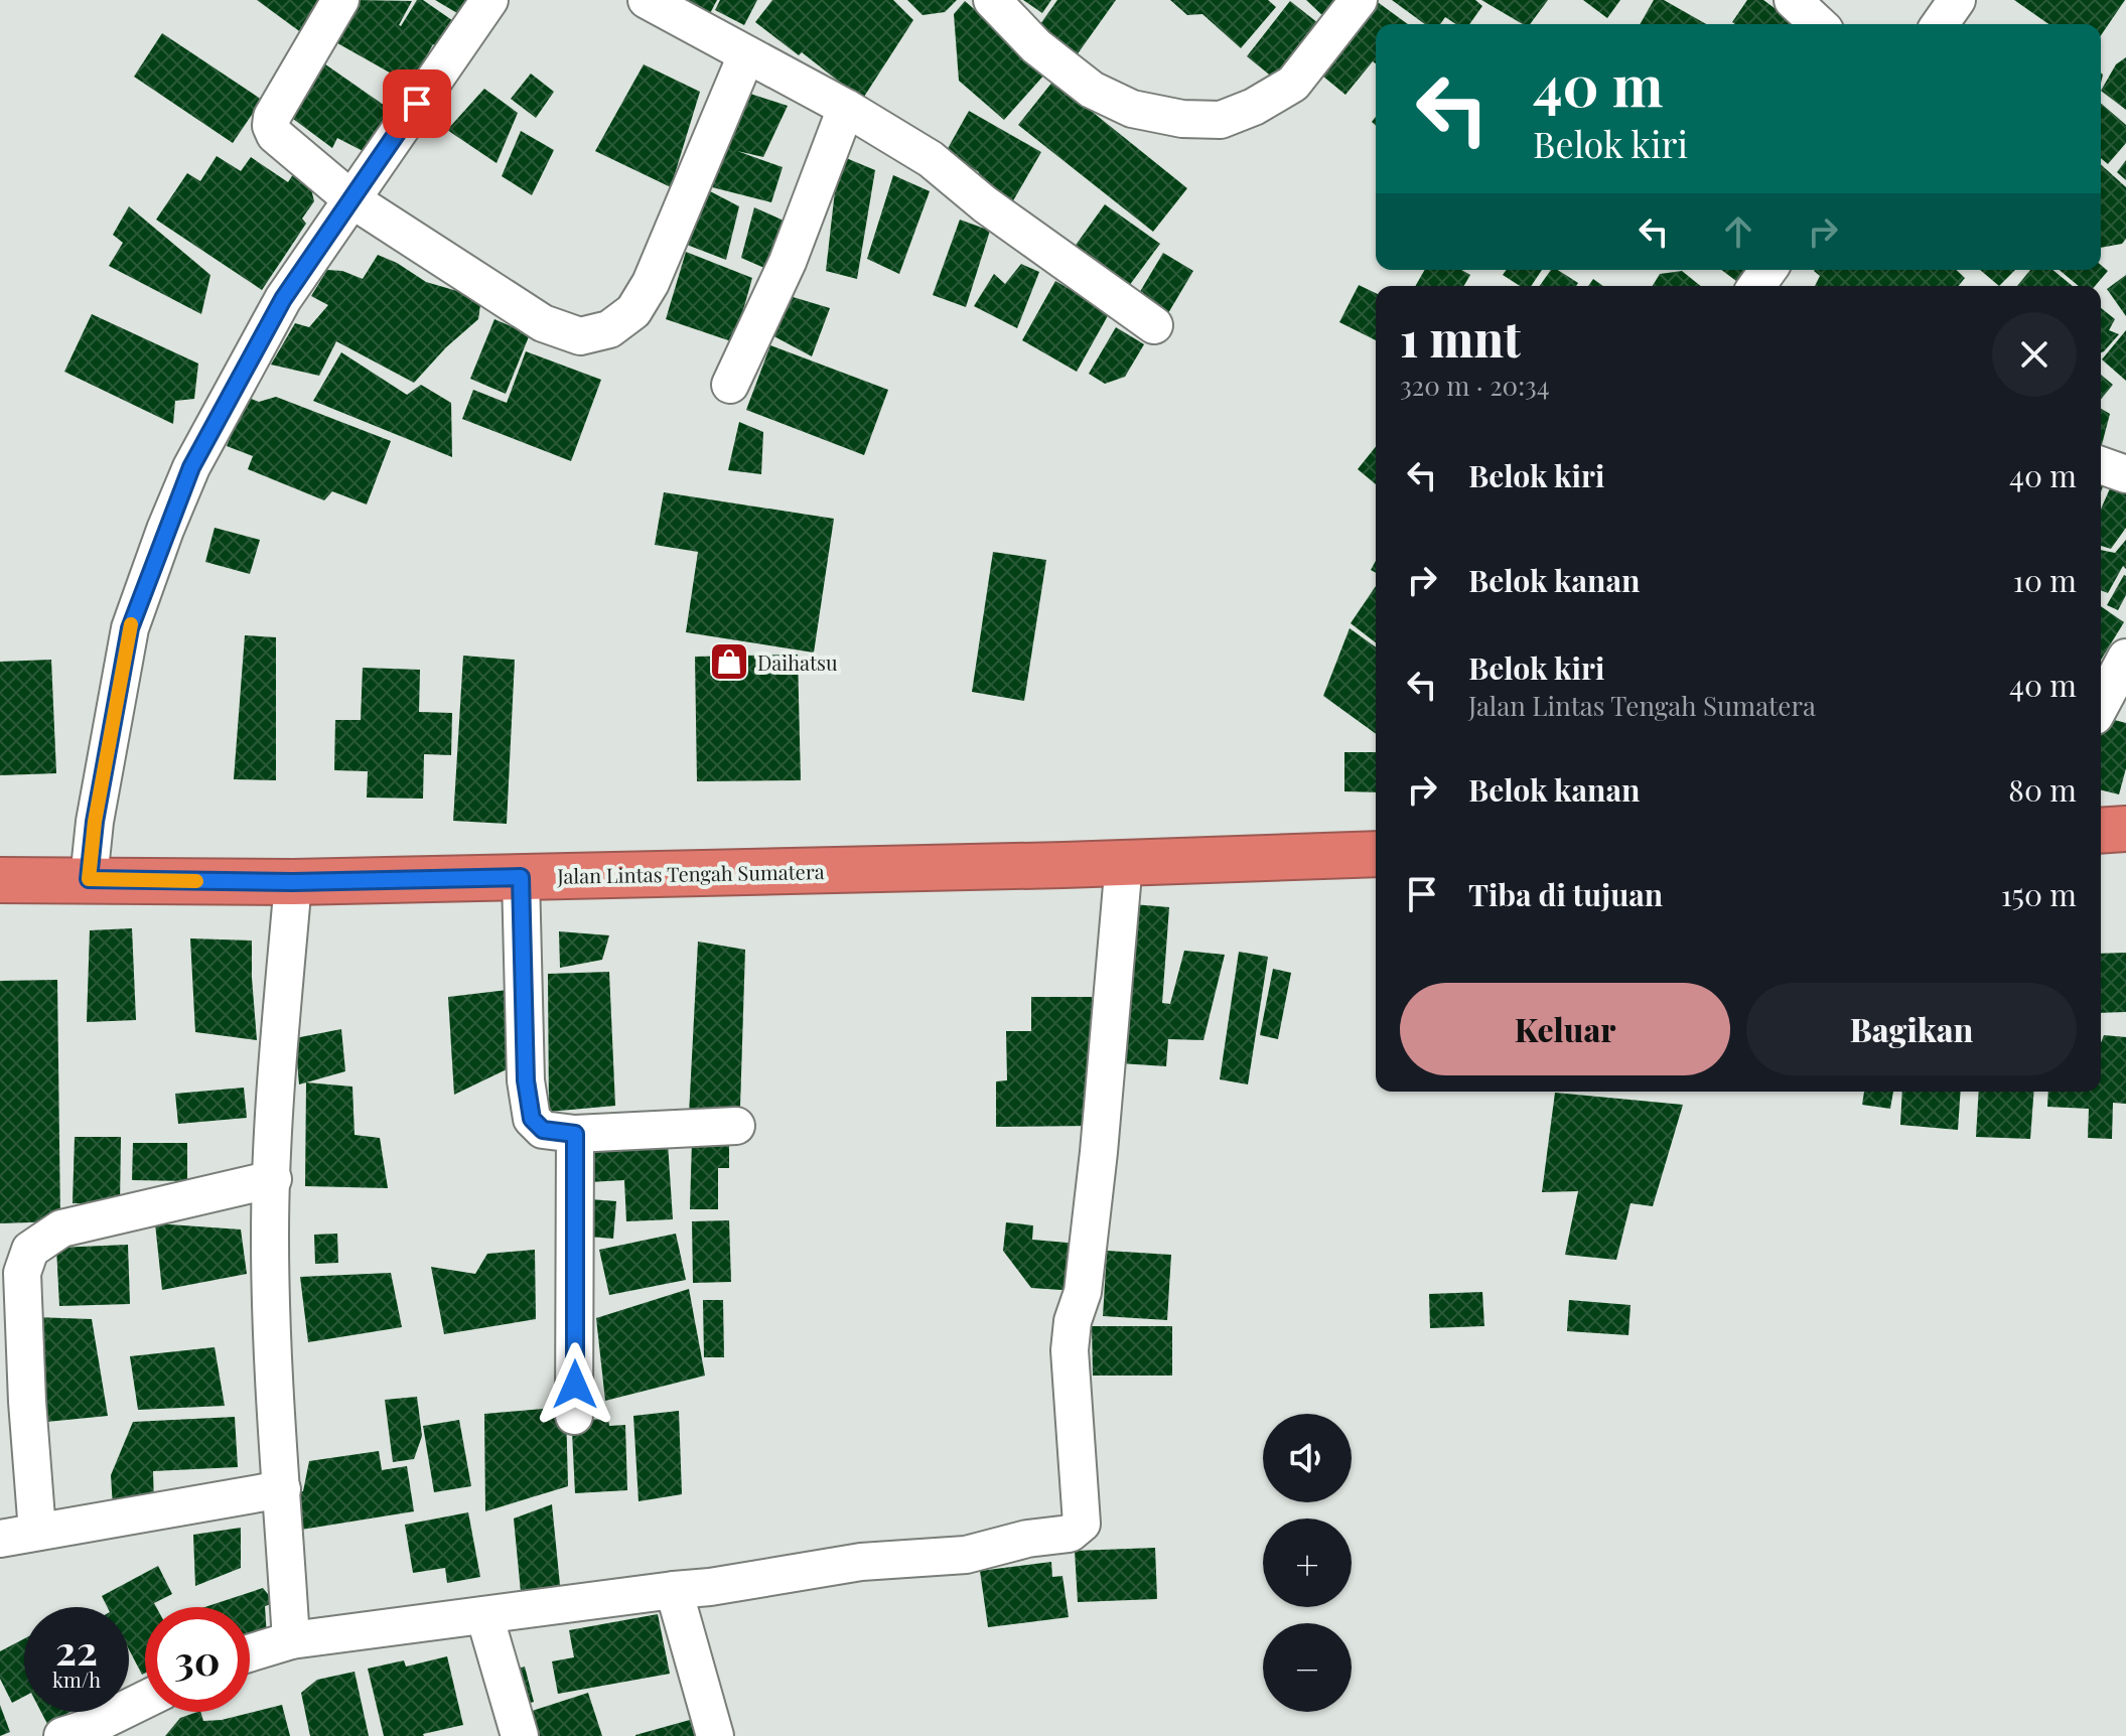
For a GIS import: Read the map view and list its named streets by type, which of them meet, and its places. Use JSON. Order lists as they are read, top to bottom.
{
  "streets": {
    "highway": ["Jalan Lintas Tengah Sumatera"]
  },
  "places": {
    "shop": ["Daihatsu"]
  },
  "page": {
    "turn": ["40 m", "Belok kiri"],
    "heading": ["1 mnt", "320 m · 20:34"],
    "list": [
      {
        "name": "Belok kiri",
        "value": "40 m"
      },
      {
        "name": "Belok kanan",
        "value": "10 m"
      },
      {
        "name": "Belok kiri",
        "note": "Jalan Lintas Tengah Sumatera",
        "value": "40 m"
      },
      {
        "name": "Belok kanan",
        "value": "80 m"
      },
      {
        "name": "Tiba di tujuan",
        "value": "150 m"
      }
    ],
    "buttons": ["Keluar", "Bagikan"],
    "map_buttons": ["+", "−"],
    "speed": "22 km/h",
    "limit": "30"
  }
}
